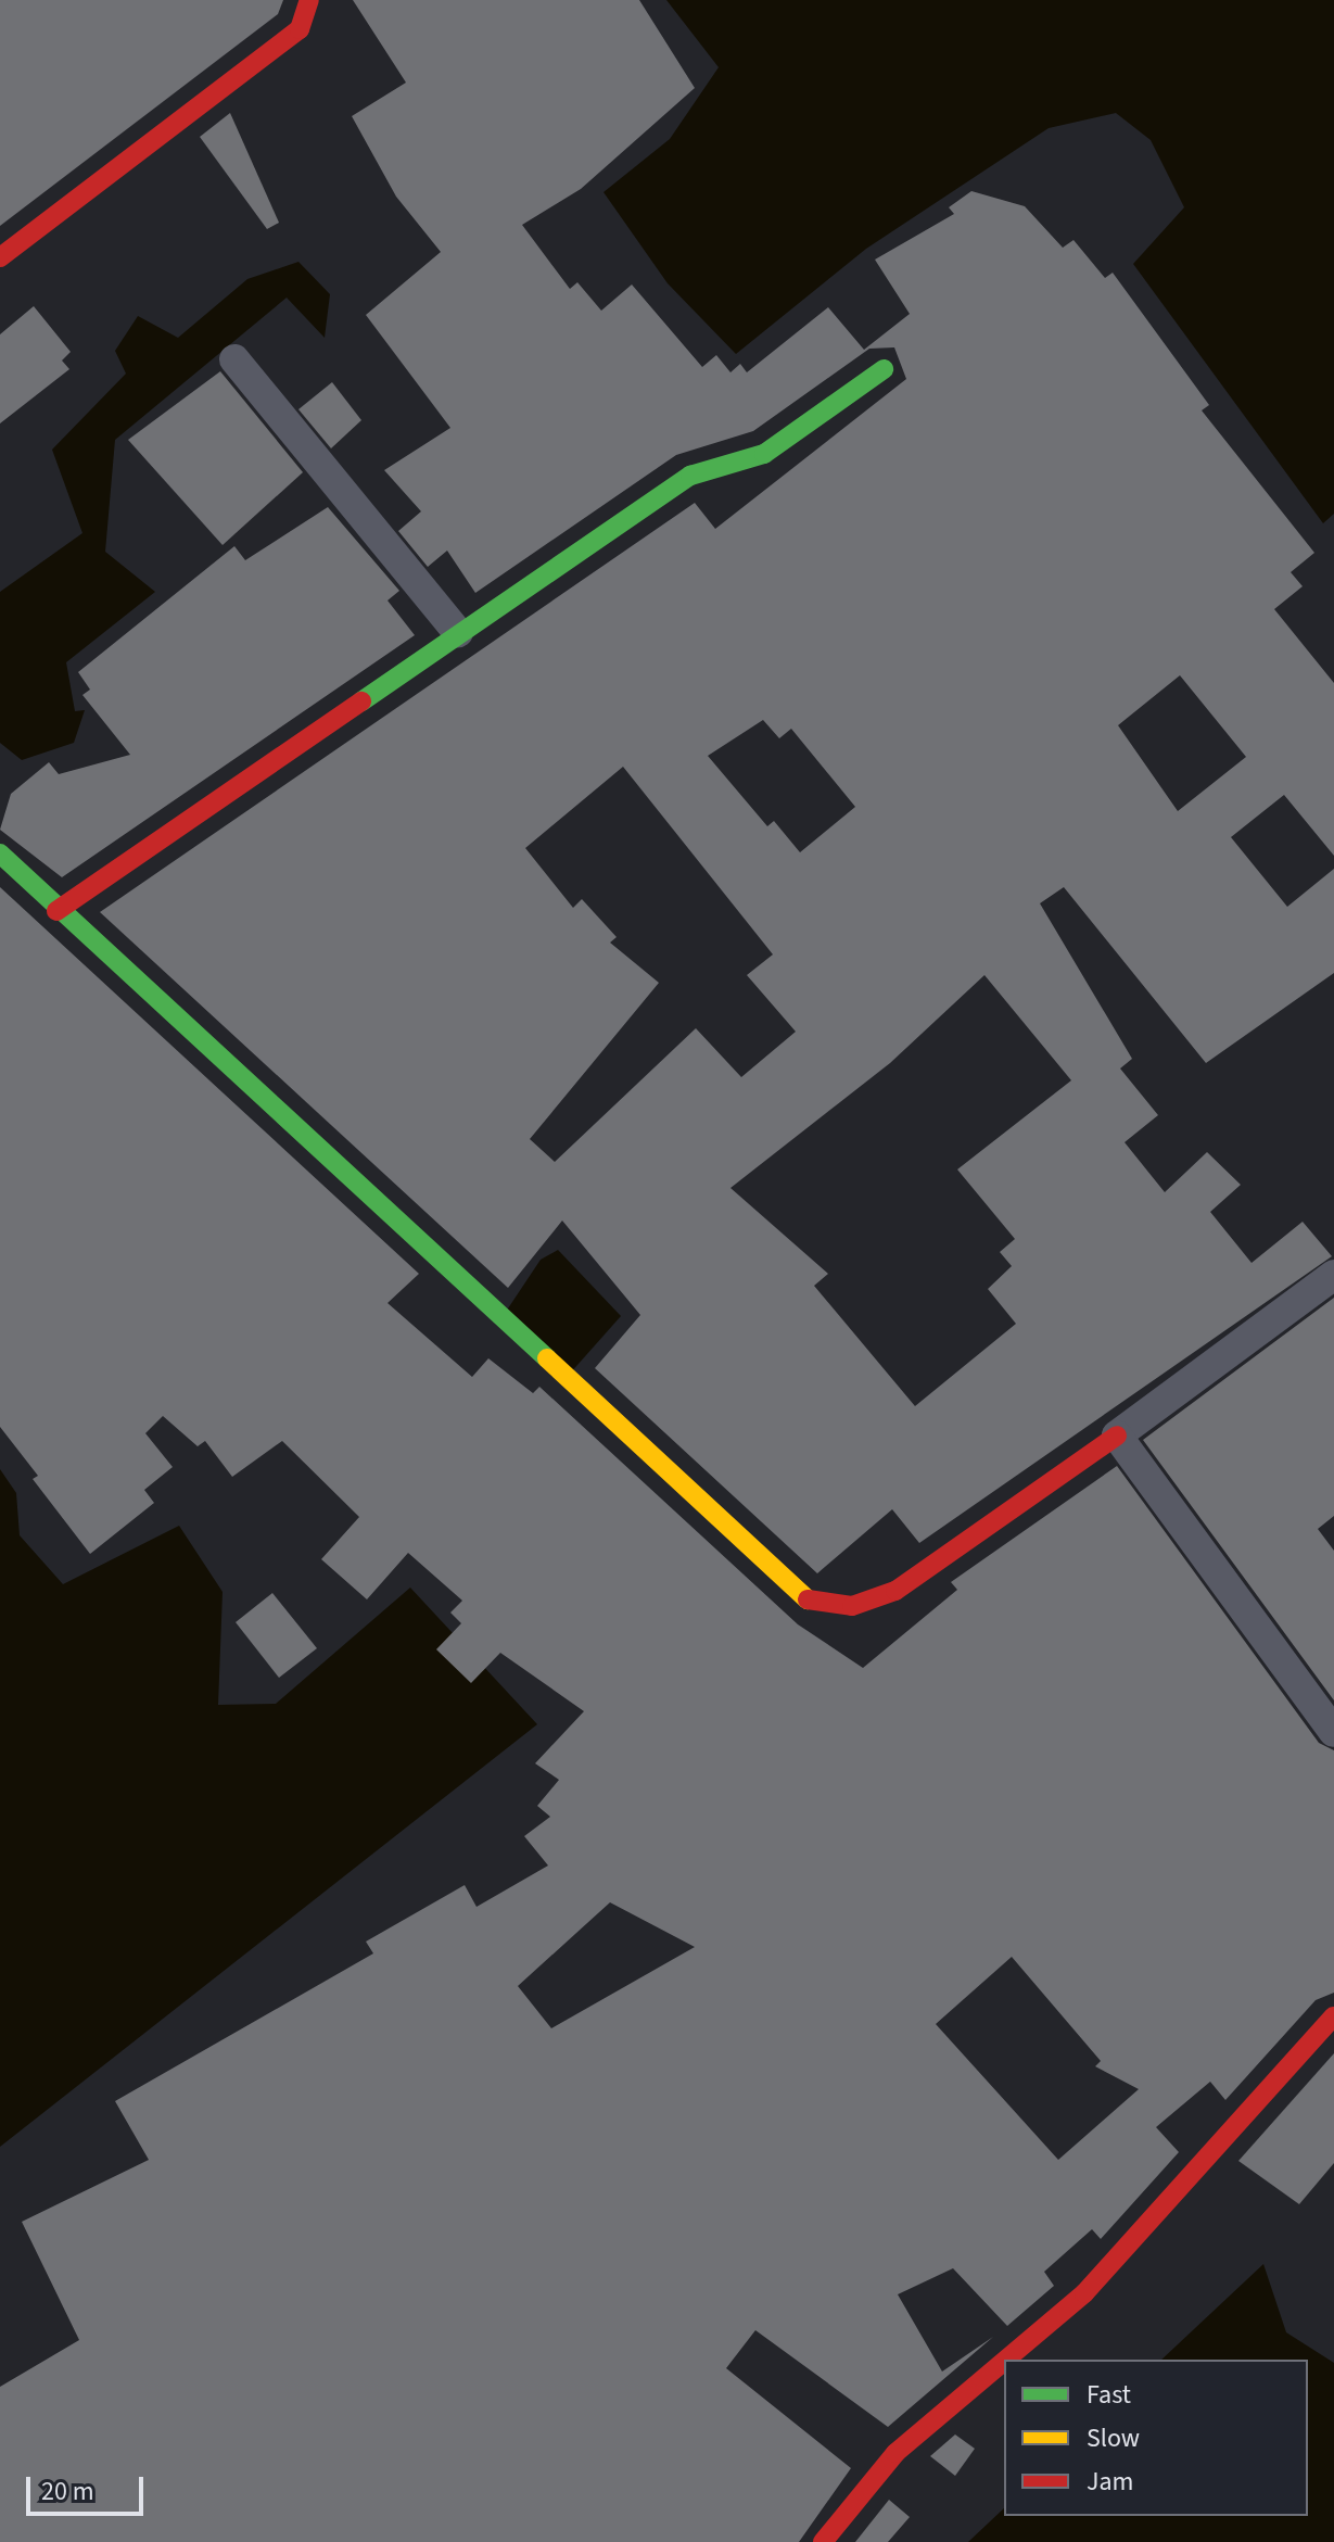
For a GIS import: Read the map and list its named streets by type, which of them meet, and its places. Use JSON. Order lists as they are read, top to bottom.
{
  "legend": ["Fast", "Slow", "Jam"],
  "scale_bar": "20 m"
}
